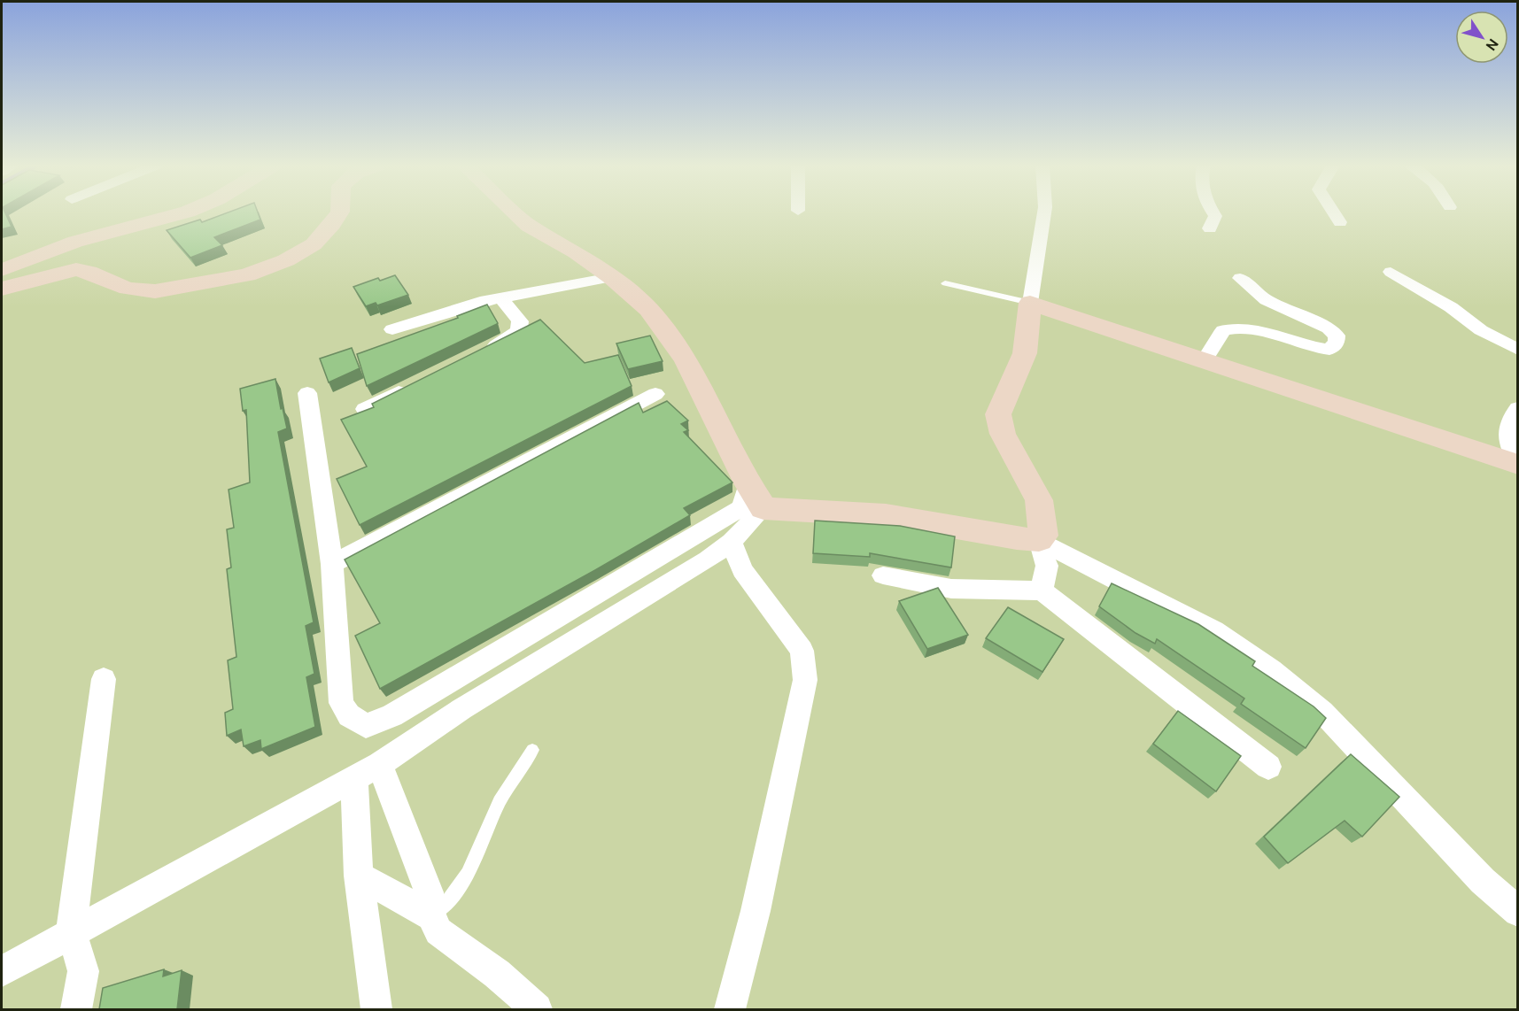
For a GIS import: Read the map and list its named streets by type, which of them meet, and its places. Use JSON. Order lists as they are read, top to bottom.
{
  "north": "bottom right"
}
